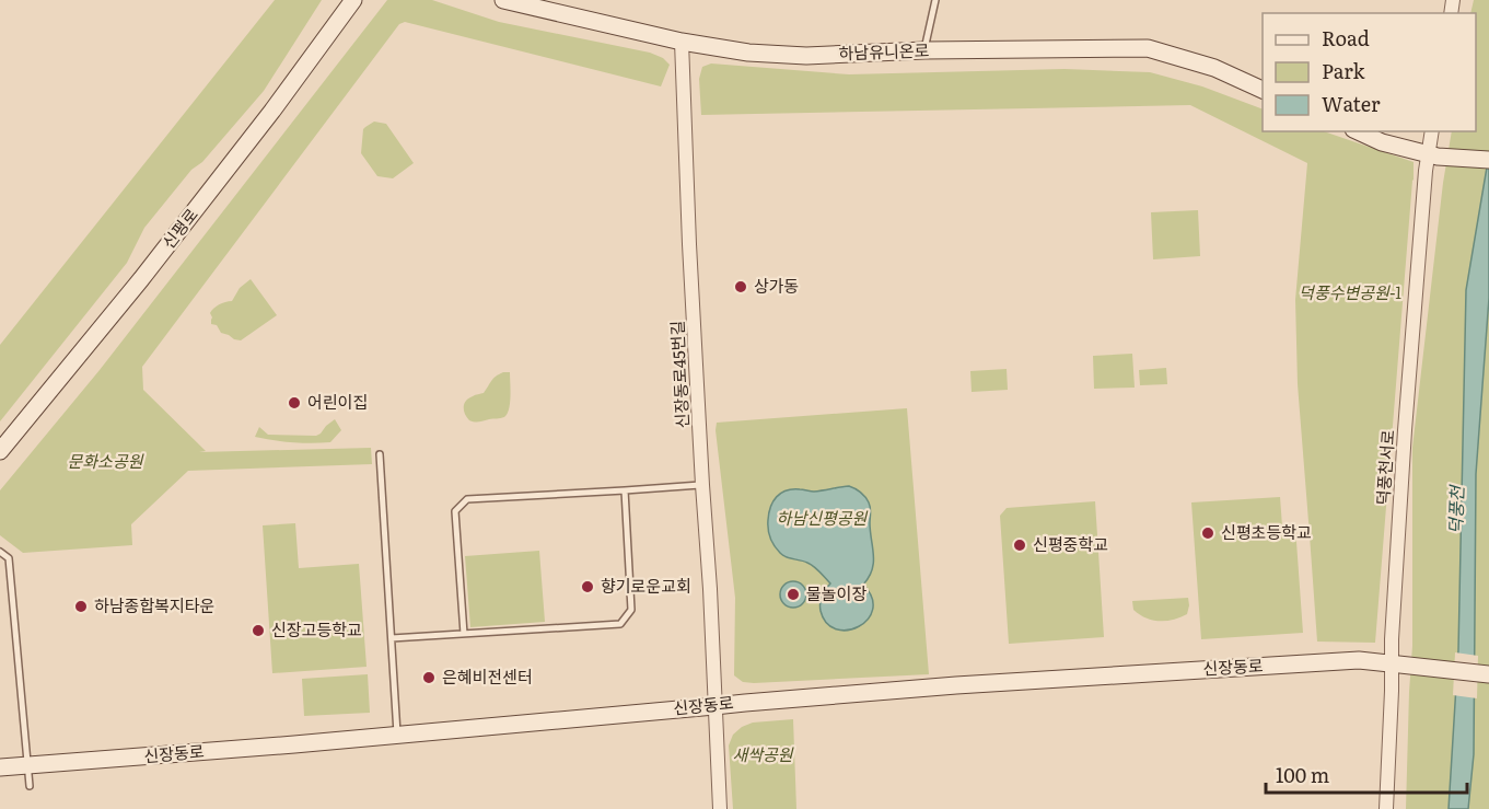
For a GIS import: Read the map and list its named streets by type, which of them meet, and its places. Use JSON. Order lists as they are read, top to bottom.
{
  "streets": {
    "main road": ["하남유니온로", "신평로", "신장동로"],
    "street": ["신장동로45번길", "덕풍천서로"]
  },
  "crossings": [
    ["하남유니온로", "신장동로45번길"],
    ["신장동로45번길", "신장동로"],
    ["덕풍천서로", "신장동로"]
  ],
  "water": ["덕풍천"],
  "parks": [
    "덕풍수변공원-1",
    "문화소공원",
    "하남신평공원",
    "새싹공원"
  ],
  "places": [
    "상가동",
    "어린이집",
    "신평초등학교",
    "신평중학교",
    "향기로운교회",
    "물놀이장",
    "하남종합복지타운",
    "신장고등학교",
    "은혜비전센터"
  ],
  "legend": ["Road", "Park", "Water"],
  "scale_bar": "100 m"
}
